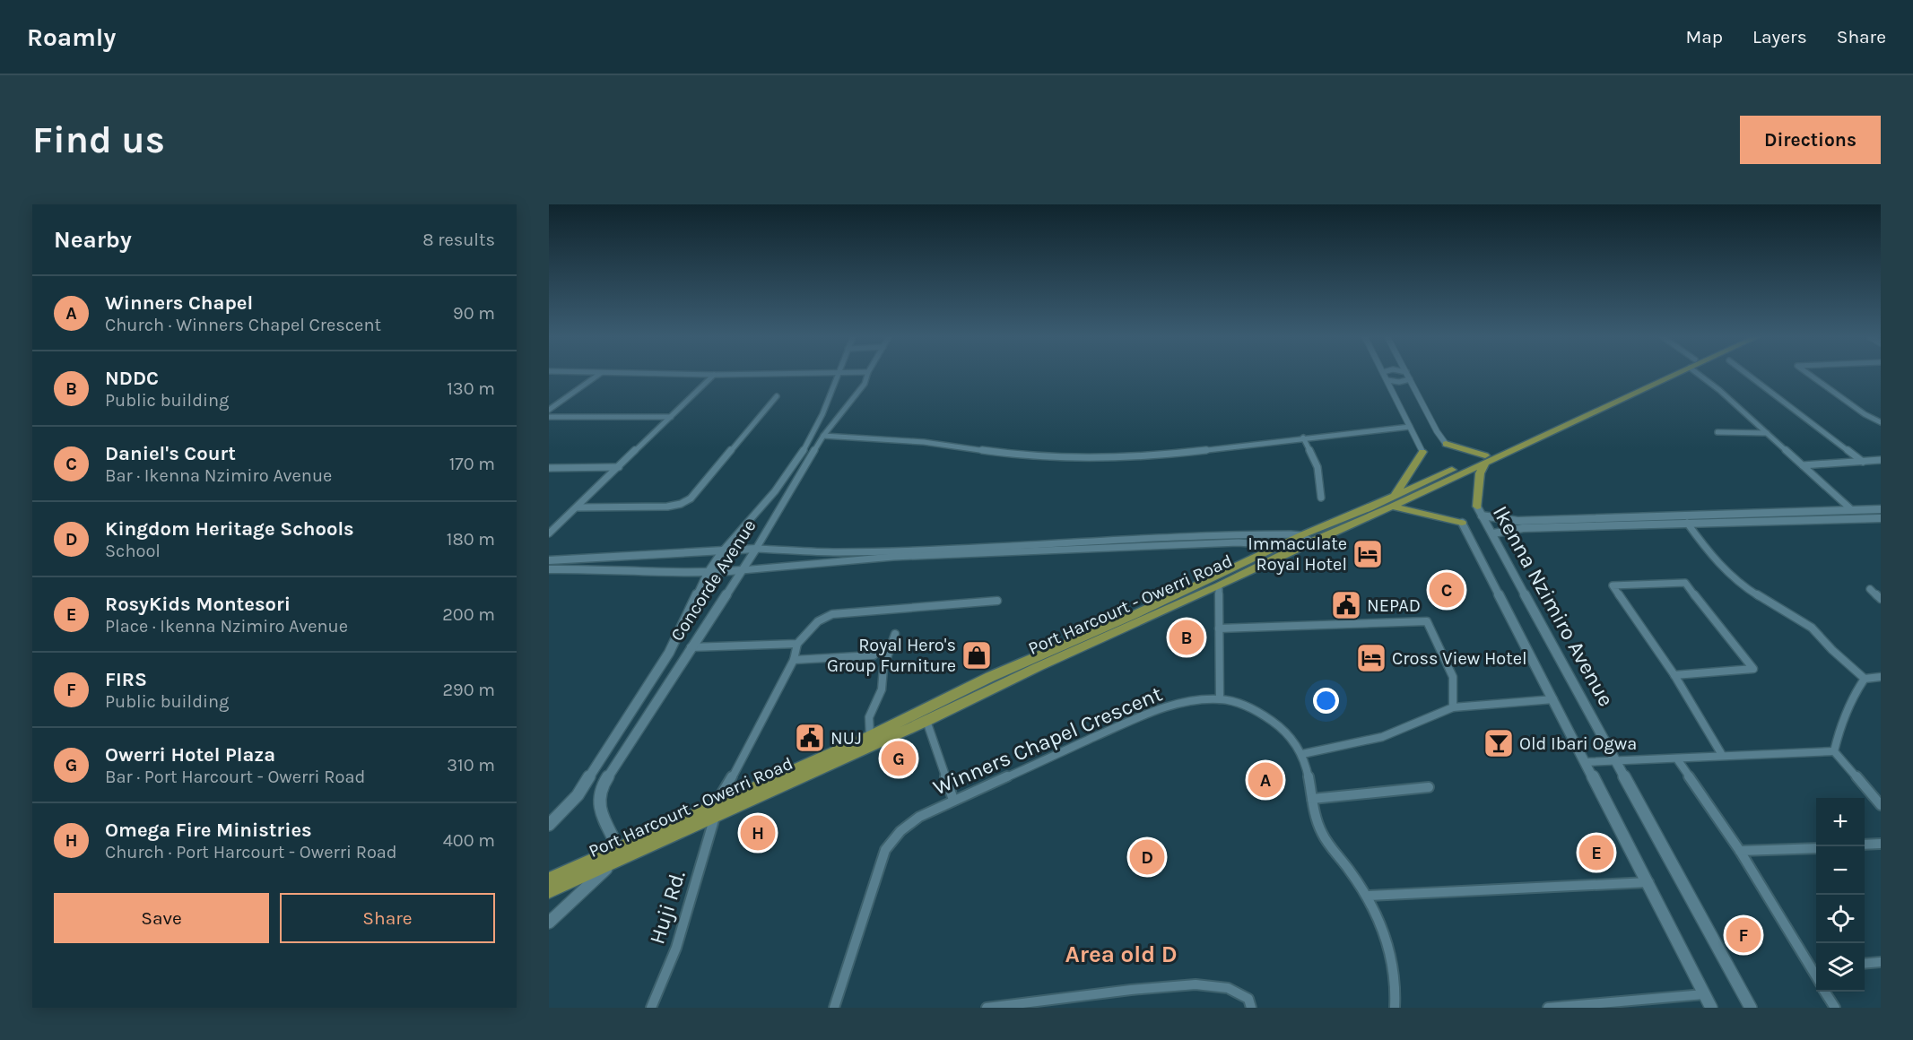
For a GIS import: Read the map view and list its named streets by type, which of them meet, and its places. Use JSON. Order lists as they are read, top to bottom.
{
  "streets": {
    "main road": ["Port Harcourt - Owerri Road"],
    "street": [
      "Concorde Avenue",
      "Ikenna Nzimiro Avenue",
      "Winners Chapel Crescent",
      "Huji Rd."
    ]
  },
  "crossings": [
    ["Concorde Avenue", "Port Harcourt - Owerri Road"],
    ["Port Harcourt - Owerri Road", "Huji Rd."]
  ],
  "districts": ["Area old D"],
  "places": {
    "hotel": ["Immaculate Royal Hotel", "Cross View Hotel"],
    "public building": ["NEPAD", "NUJ"],
    "shop": ["Royal Hero's Group Furniture"],
    "bar": ["Old Ibari Ogwa"]
  },
  "page": {
    "header": "Roamly",
    "nav": ["Map", "Layers", "Share"],
    "buttons": [
      "Directions",
      ["Save", "Share"]
    ],
    "title": "Find us",
    "heading": ["Nearby", "8 results"],
    "list": [
      {
        "mark": "A",
        "name": "Winners Chapel",
        "note": "Church · Winners Chapel Crescent",
        "value": "90 m"
      },
      {
        "mark": "B",
        "name": "NDDC",
        "note": "Public building",
        "value": "130 m"
      },
      {
        "mark": "C",
        "name": "Daniel's Court",
        "note": "Bar · Ikenna Nzimiro Avenue",
        "value": "170 m"
      },
      {
        "mark": "D",
        "name": "Kingdom Heritage Schools",
        "note": "School",
        "value": "180 m"
      },
      {
        "mark": "E",
        "name": "RosyKids Montesori",
        "note": "Place · Ikenna Nzimiro Avenue",
        "value": "200 m"
      },
      {
        "mark": "F",
        "name": "FIRS",
        "note": "Public building",
        "value": "290 m"
      },
      {
        "mark": "G",
        "name": "Owerri Hotel Plaza",
        "note": "Bar · Port Harcourt - Owerri Road",
        "value": "310 m"
      },
      {
        "mark": "H",
        "name": "Omega Fire Ministries",
        "note": "Church · Port Harcourt - Owerri Road",
        "value": "400 m"
      }
    ],
    "pins": [
      "C",
      "B",
      "G",
      "A",
      "H",
      "E",
      "D",
      "F"
    ],
    "map_buttons": ["+", "−"]
  }
}
